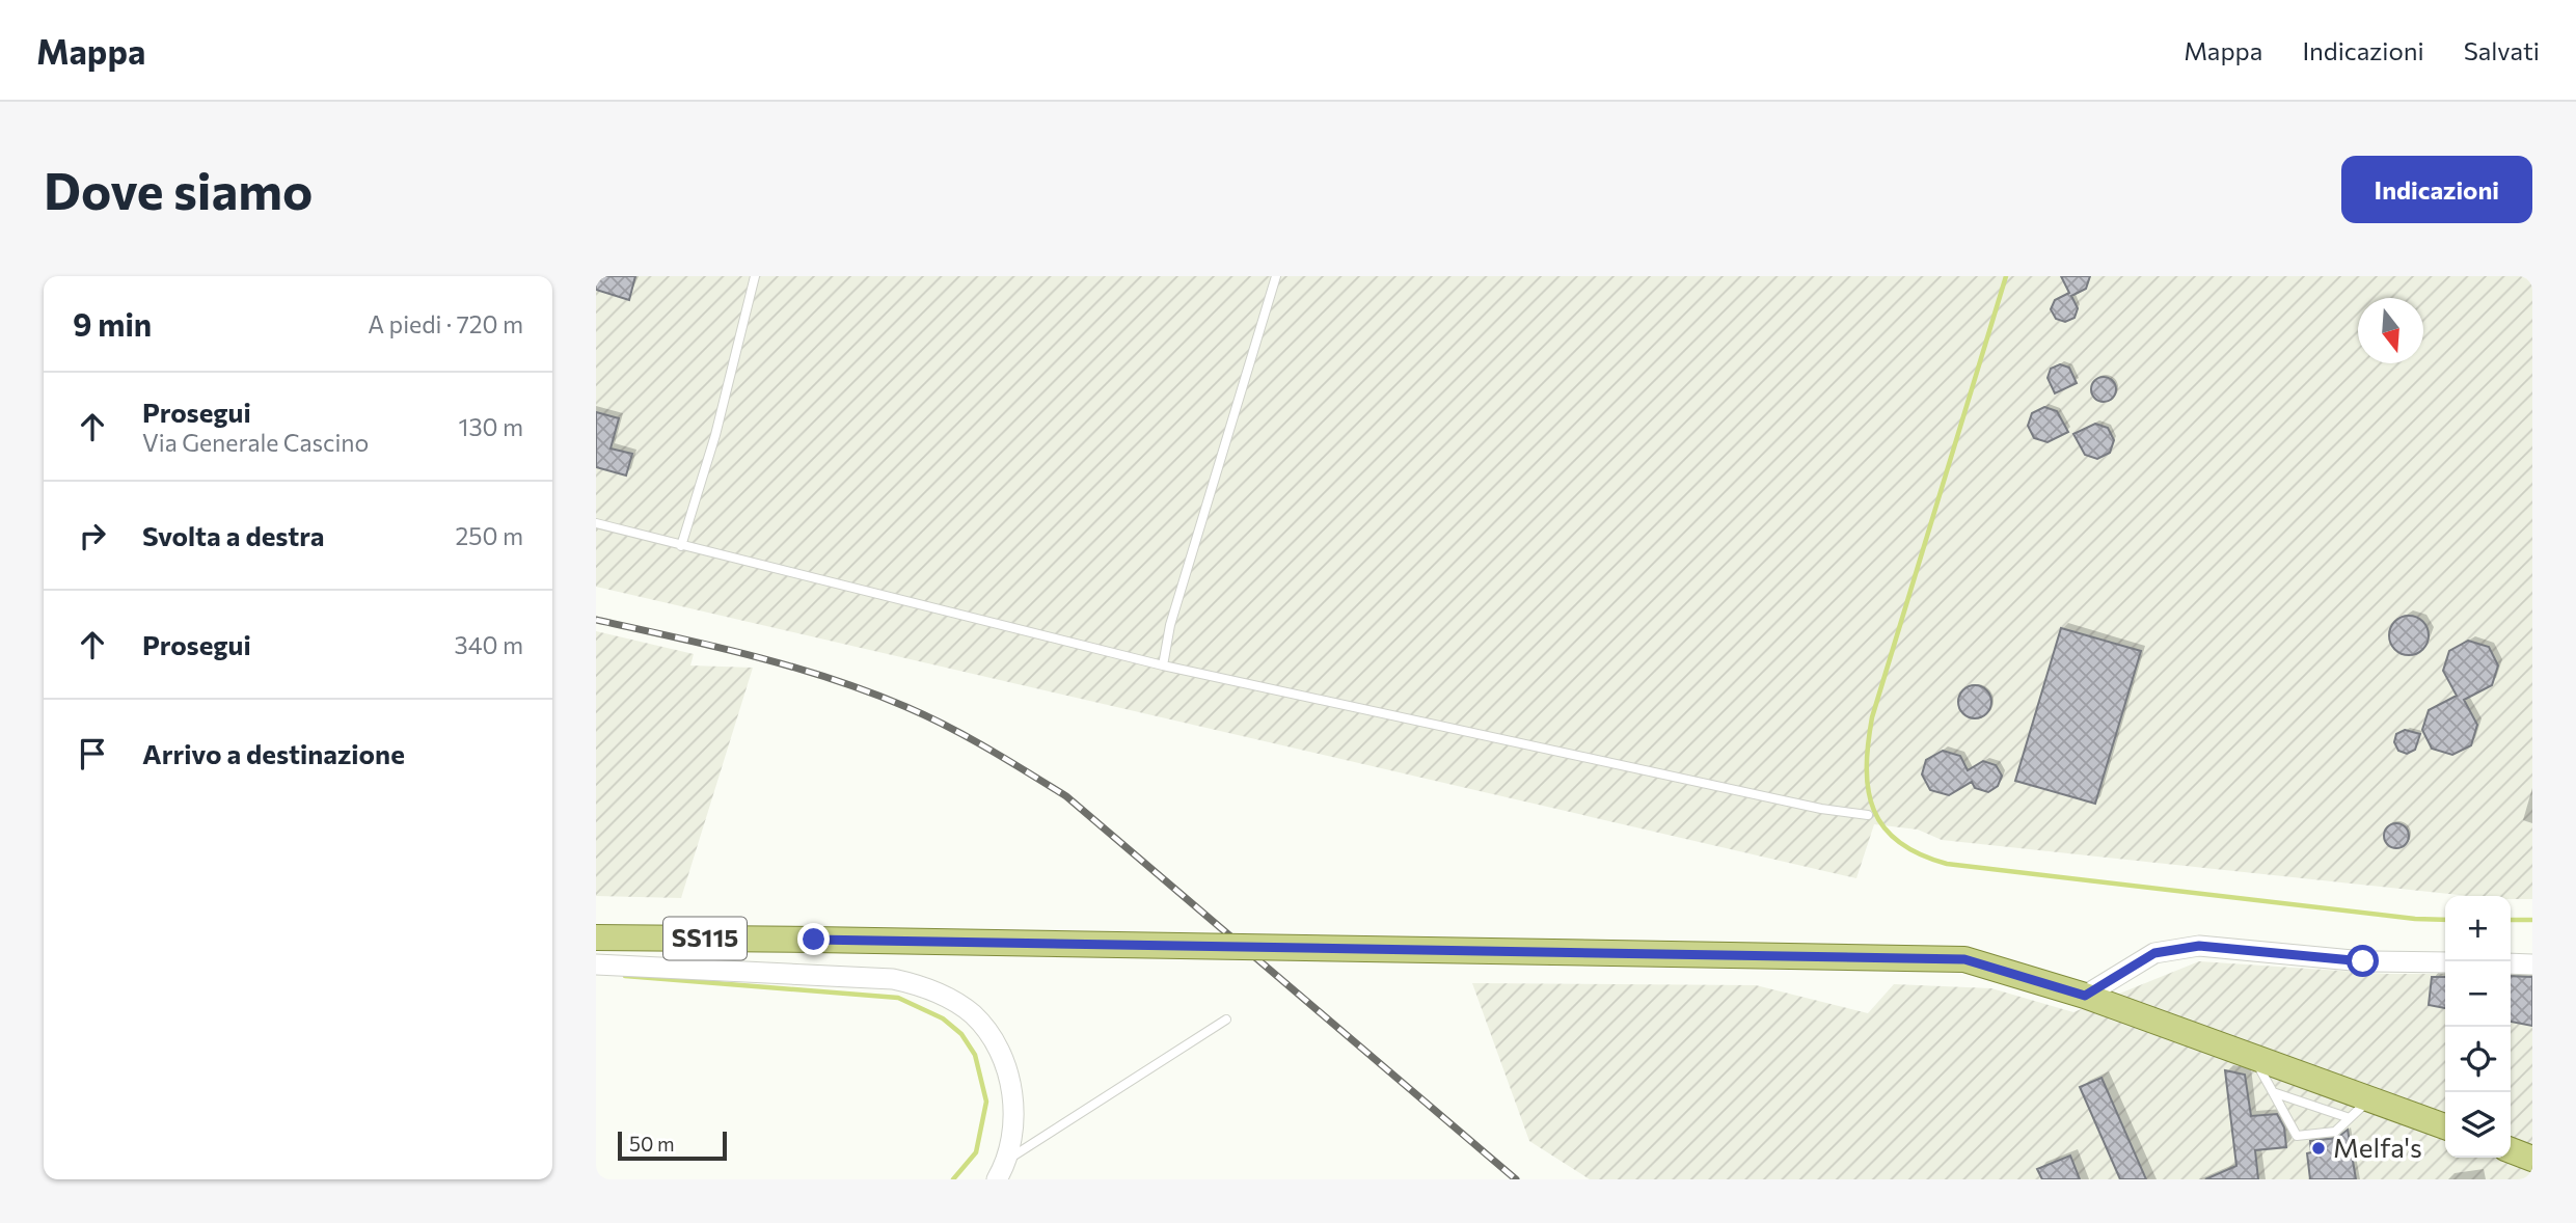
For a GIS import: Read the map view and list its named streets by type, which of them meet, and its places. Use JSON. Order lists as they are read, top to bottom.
{
  "streets": {
    "main road": ["SS115"]
  },
  "places": ["Melfa's"],
  "scale_bar": "50 m",
  "north": "bottom",
  "page": {
    "header": "Mappa",
    "nav": ["Mappa", "Indicazioni", "Salvati"],
    "buttons": "Indicazioni",
    "title": "Dove siamo",
    "heading": ["9 min", "A piedi · 720 m"],
    "list": [
      ["Prosegui", "Via Generale Cascino", "130 m"],
      ["Svolta a destra", "250 m"],
      ["Prosegui", "340 m"],
      "Arrivo a destinazione"
    ],
    "map_buttons": ["+", "−"],
    "scale": "50 m"
  }
}
